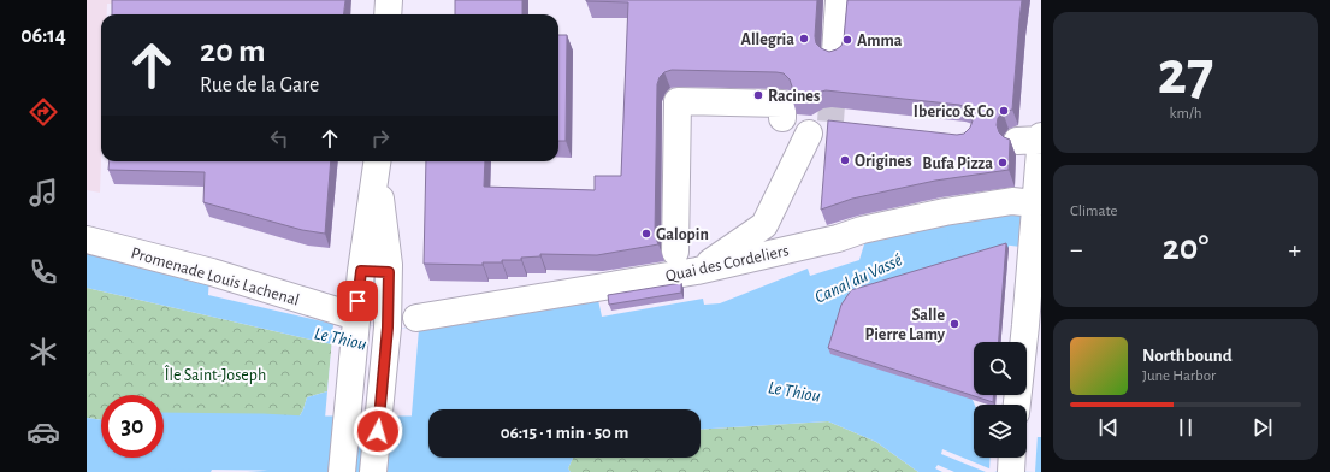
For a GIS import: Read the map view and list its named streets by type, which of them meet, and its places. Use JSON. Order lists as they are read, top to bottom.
{
  "streets": {
    "street": ["Quai des Cordeliers", "Promenade Louis Lachenal"]
  },
  "water": ["Canal du Vassé", "Le Thiou"],
  "parks": ["Île Saint-Joseph"],
  "places": [
    "Allegria",
    "Amma",
    "Racines",
    "Iberico & Co",
    "Origines",
    "Bufa Pizza",
    "Galopin",
    "Salle Pierre Lamy"
  ],
  "page": {
    "tabs": "06:14",
    "tile": [
      ["27", "km/h"],
      "Climate"
    ],
    "turn": ["20 m", "Rue de la Gare"],
    "heat": ["−", "20°", "+"],
    "song": ["Northbound", "June Harbor"],
    "limit": "30",
    "trip": "06:15 · 1 min · 50 m"
  }
}
